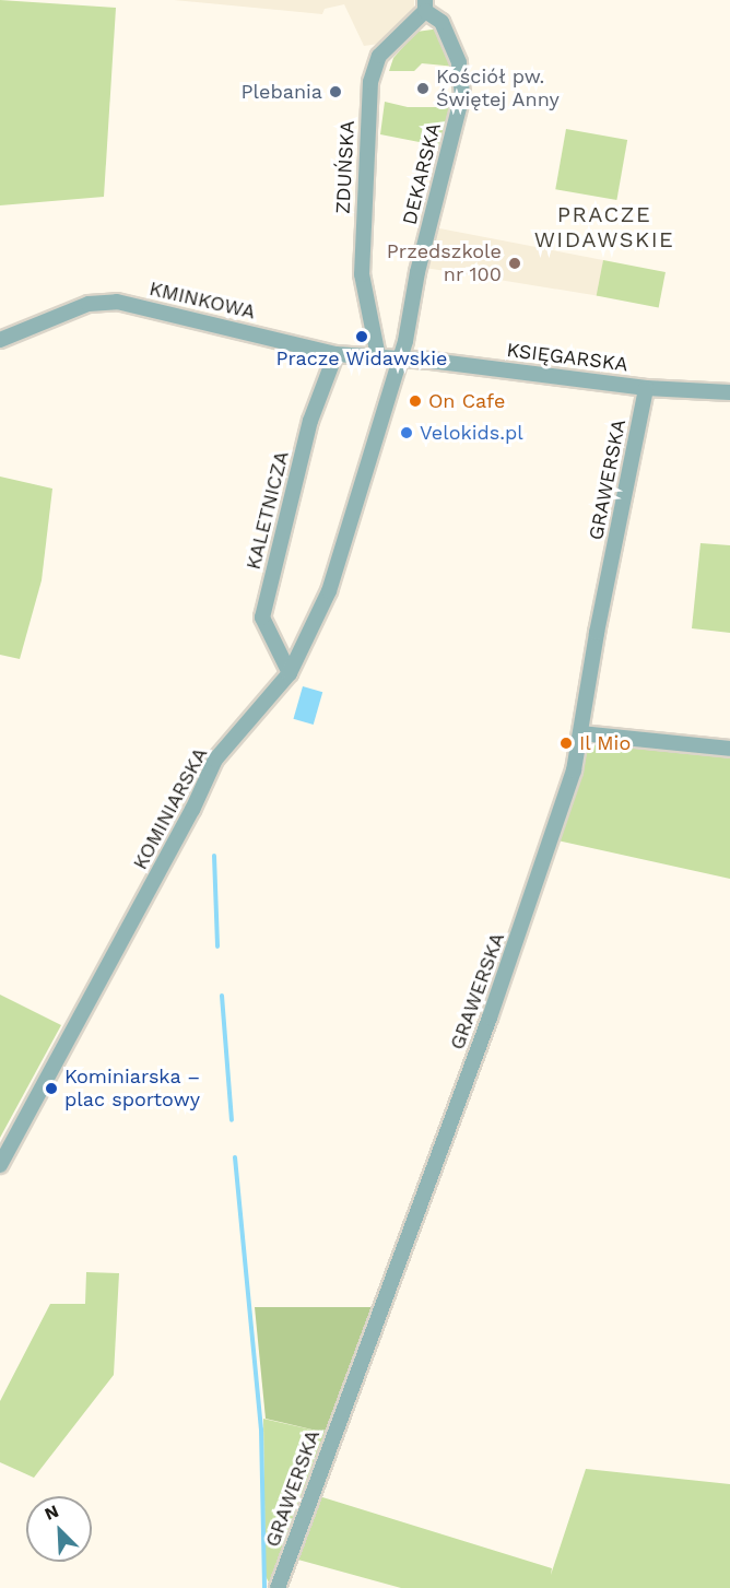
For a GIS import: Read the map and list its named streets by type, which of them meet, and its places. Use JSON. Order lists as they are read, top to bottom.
{
  "streets": {
    "street": [
      "ZDUŃSKA",
      "DEKARSKA",
      "KMINKOWA",
      "KSIĘGARSKA",
      "GRAWERSKA",
      "KALETNICZA",
      "KOMINIARSKA"
    ]
  },
  "crossings": [
    ["ZDUŃSKA", "DEKARSKA"],
    ["ZDUŃSKA", "KMINKOWA"],
    ["DEKARSKA", "KMINKOWA"],
    ["DEKARSKA", "KSIĘGARSKA"],
    ["DEKARSKA", "KOMINIARSKA"],
    ["KMINKOWA", "KSIĘGARSKA"],
    ["KMINKOWA", "KALETNICZA"],
    ["KMINKOWA", "KOMINIARSKA"],
    ["KSIĘGARSKA", "GRAWERSKA"],
    ["KSIĘGARSKA", "KOMINIARSKA"],
    ["KALETNICZA", "KOMINIARSKA"]
  ],
  "districts": ["PRACZE WIDAWSKIE"],
  "places": [
    "Kościół pw. Świętej Anny",
    "Plebania",
    "Przedszkole nr 100",
    "Pracze Widawskie",
    "On Cafe",
    "Velokids.pl",
    "Il Mio",
    "Kominiarska – plac sportowy"
  ],
  "north": "top left"
}
